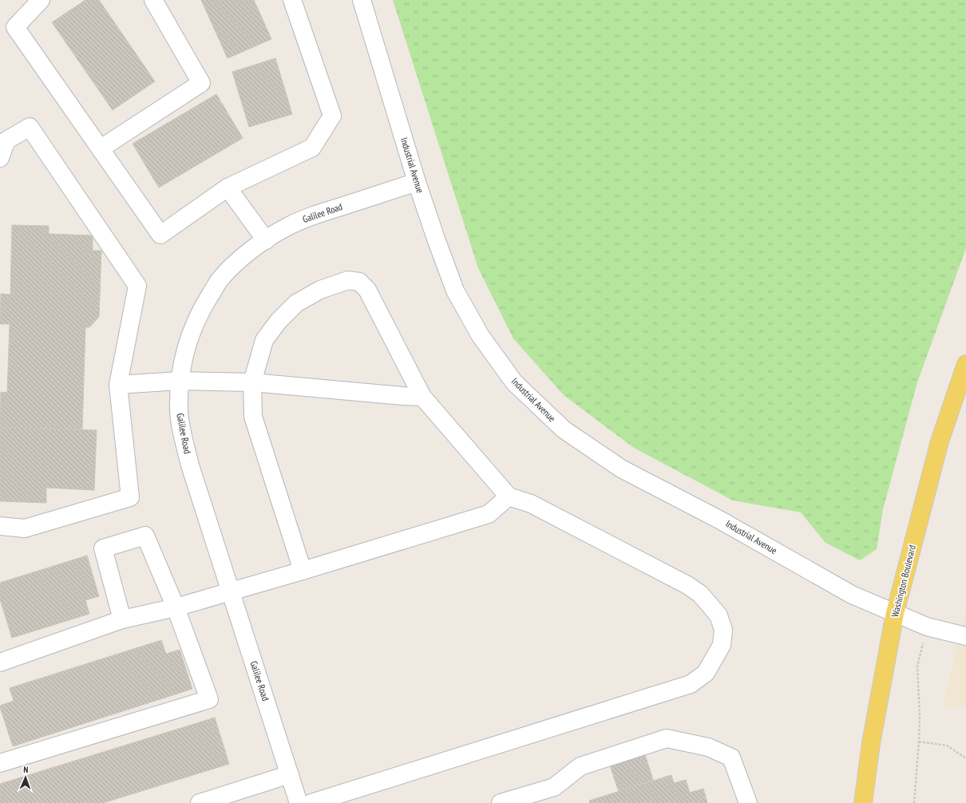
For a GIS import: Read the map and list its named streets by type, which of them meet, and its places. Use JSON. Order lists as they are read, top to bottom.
{
  "streets": {
    "main road": ["Washington Boulevard"],
    "street": ["Industrial Avenue", "Galilee Road"]
  },
  "crossings": [
    ["Industrial Avenue", "Galilee Road"],
    ["Industrial Avenue", "Washington Boulevard"]
  ],
  "north": "top"
}
